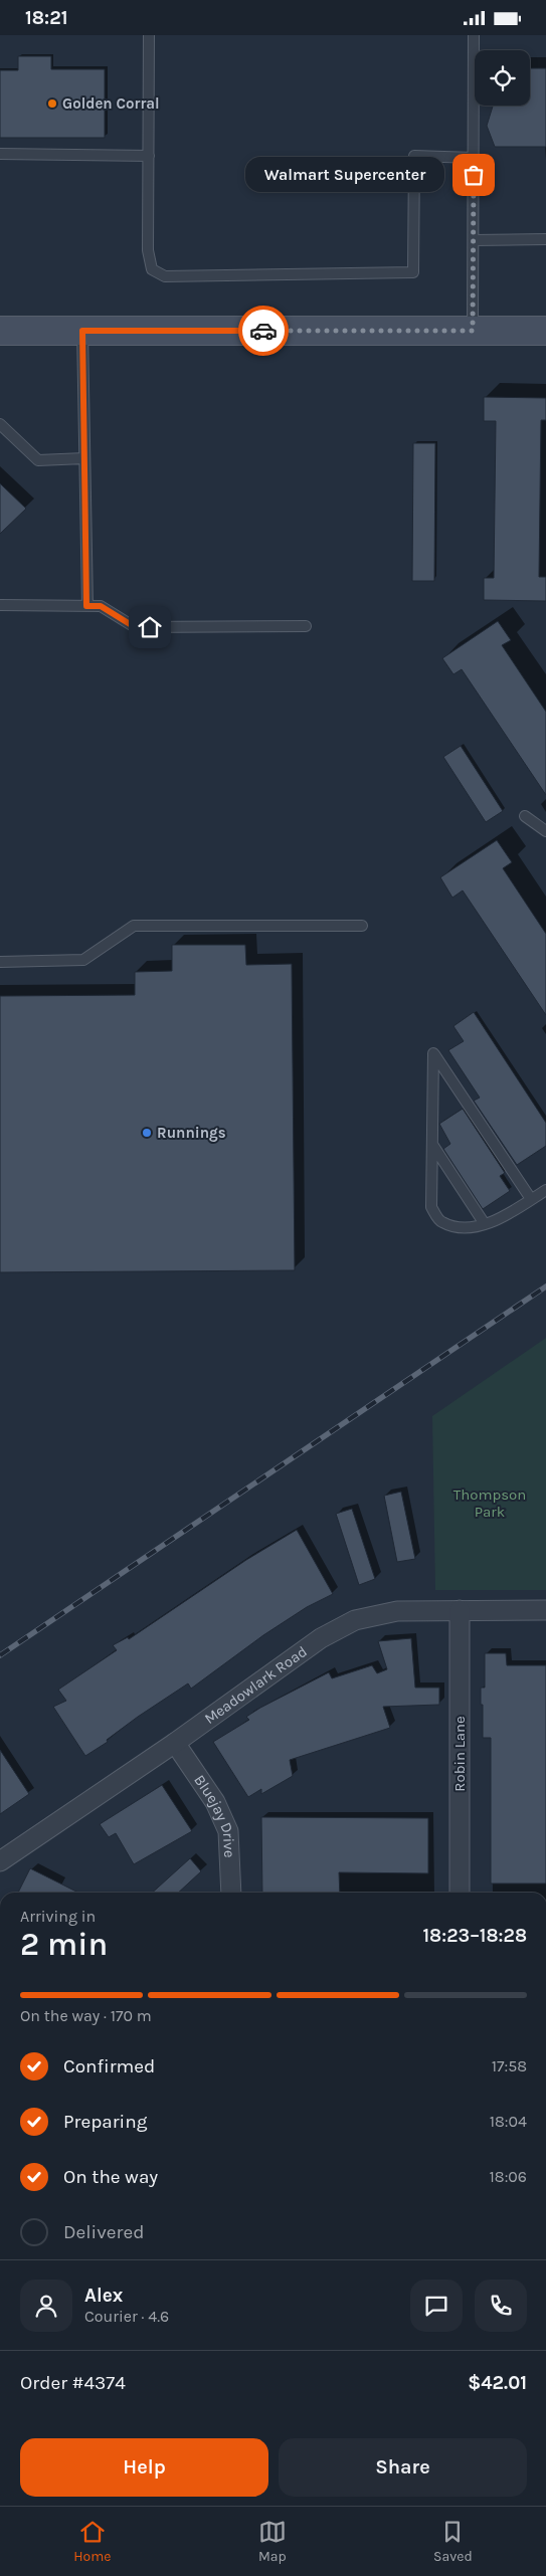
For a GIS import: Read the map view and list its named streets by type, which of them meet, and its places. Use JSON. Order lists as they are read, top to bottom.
{
  "streets": {
    "street": ["Meadowlark Road", "Robin Lane", "Bluejay Drive"]
  },
  "crossings": [
    ["Meadowlark Road", "Robin Lane"],
    ["Meadowlark Road", "Bluejay Drive"]
  ],
  "parks": ["Thompson Park"],
  "places": ["Golden Corral", "Walmart Supercenter", "Runnings"],
  "page": {
    "status": "18:21",
    "bubble": "Walmart Supercenter",
    "heading": ["2 min", "Arriving in", "18:23–18:28"],
    "panel": [
      "Alex",
      "Courier · 4.6",
      "Order #4374",
      "$42.01"
    ],
    "bar": "On the way · 170 m",
    "list": [
      ["Confirmed", "17:58"],
      ["Preparing", "18:04"],
      ["On the way", "18:06"],
      "Delivered"
    ],
    "buttons": ["Help", "Share"],
    "tabs": ["Home", "Map", "Saved"]
  }
}
